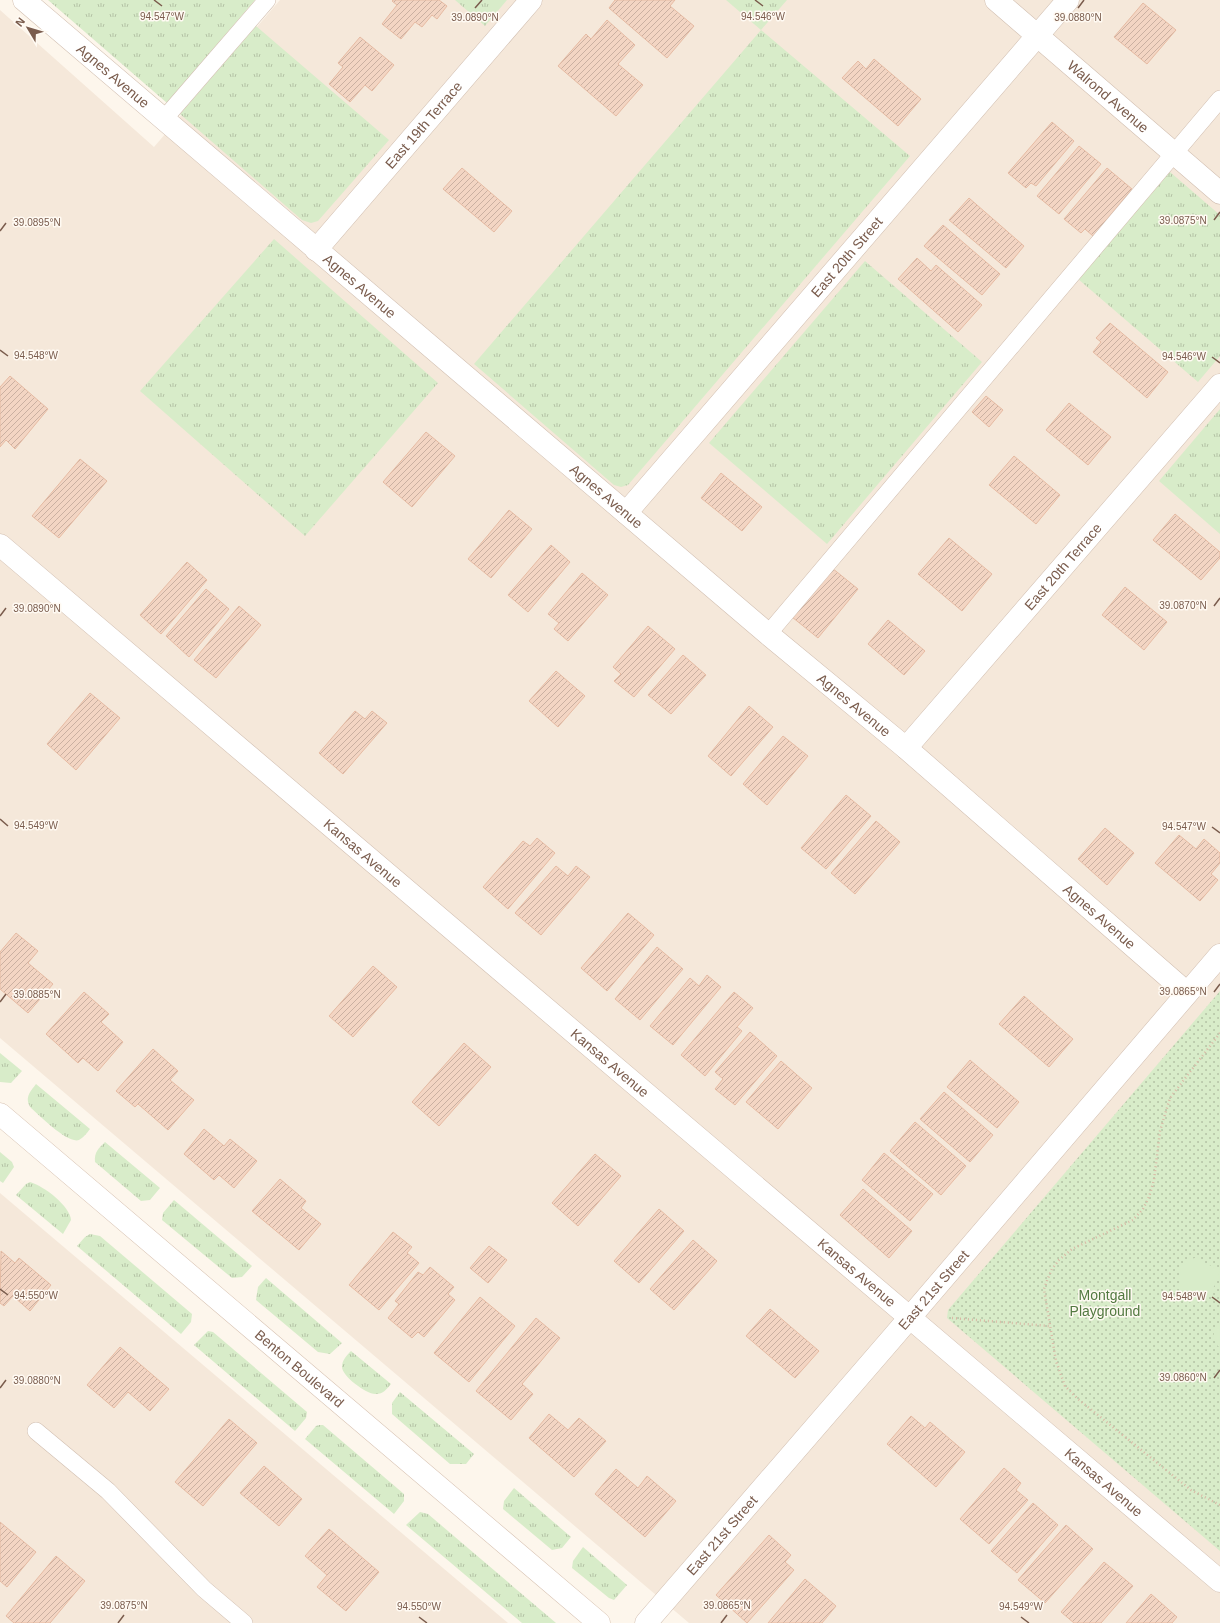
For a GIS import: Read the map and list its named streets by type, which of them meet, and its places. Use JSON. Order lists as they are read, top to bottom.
{
  "streets": {
    "street": [
      "Agnes Avenue",
      "Walrond Avenue",
      "East 19th Terrace",
      "East 20th Street",
      "East 20th Terrace",
      "Kansas Avenue",
      "East 21st Street",
      "Benton Boulevard"
    ]
  },
  "crossings": [
    ["Agnes Avenue", "East 19th Terrace"],
    ["Agnes Avenue", "East 20th Street"],
    ["Agnes Avenue", "East 20th Terrace"],
    ["Agnes Avenue", "East 21st Street"],
    ["Walrond Avenue", "East 20th Street"],
    ["Kansas Avenue", "East 21st Street"]
  ],
  "parks": ["Montgall Playground"],
  "north": "top left",
  "coordinates": [
    "94.547°W",
    "94.546°W",
    "39.0890°N",
    "39.0880°N",
    "39.0875°N",
    "39.0895°N",
    "94.548°W",
    "39.0870°N",
    "94.549°W",
    "39.0865°N",
    "39.0885°N",
    "94.550°W",
    "39.0860°N"
  ]
}
